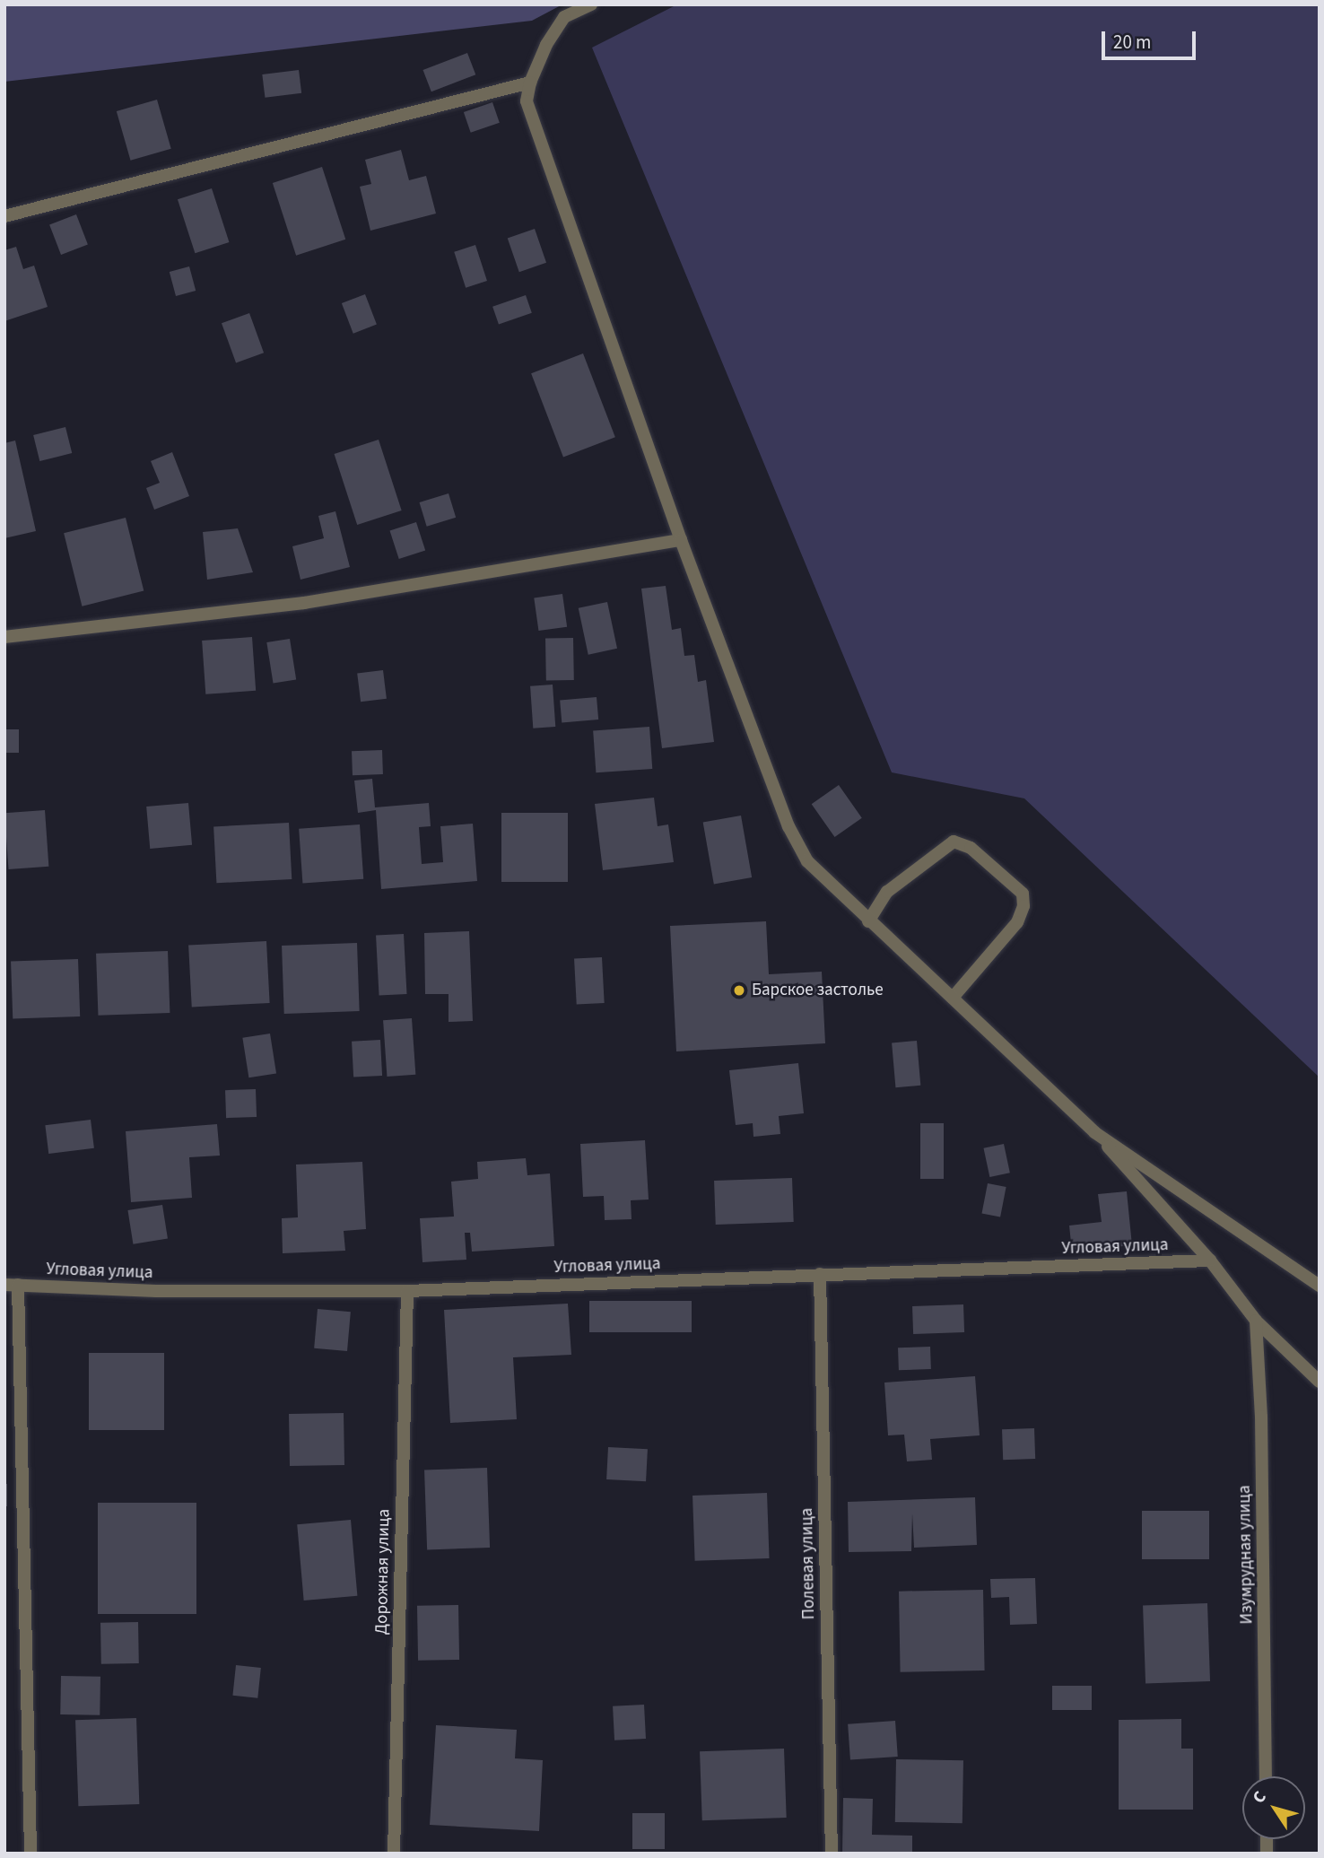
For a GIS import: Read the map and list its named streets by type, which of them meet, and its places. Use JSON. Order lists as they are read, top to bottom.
{
  "streets": {
    "street": [
      "Угловая улица",
      "Изумрудная улица",
      "Полевая улица",
      "Дорожная улица"
    ]
  },
  "crossings": [
    ["Угловая улица", "Полевая улица"],
    ["Угловая улица", "Дорожная улица"]
  ],
  "places": ["Барское застолье"],
  "scale_bar": "20 m",
  "north": "top left"
}
